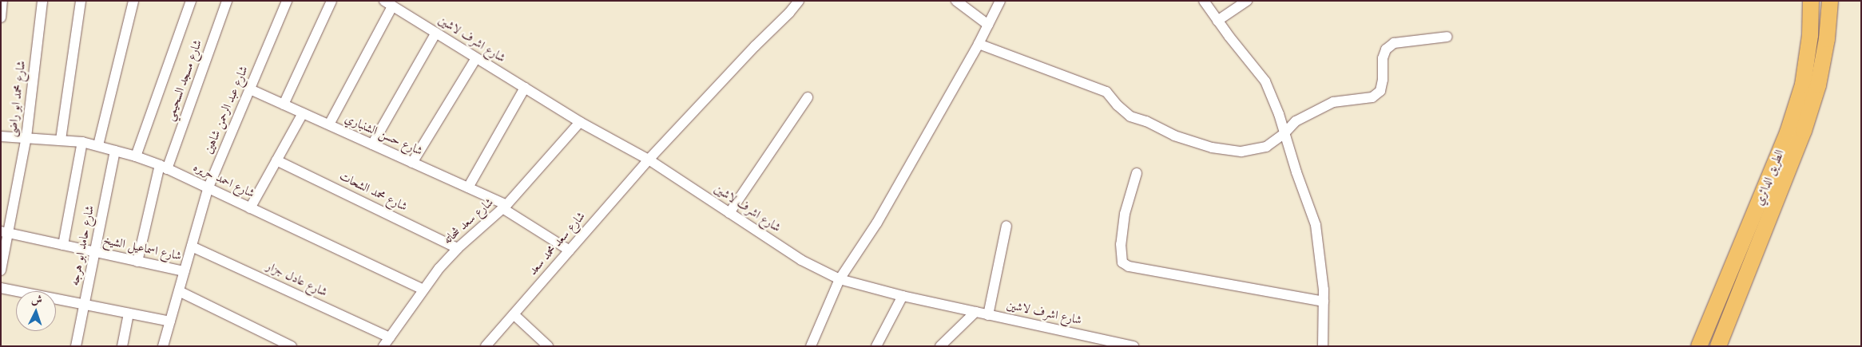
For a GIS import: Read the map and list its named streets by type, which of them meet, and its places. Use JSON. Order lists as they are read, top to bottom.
{
  "streets": {
    "main road": ["الطريق الدائري"],
    "street": [
      "شارع اشرف لاشين",
      "شارع مسجد السحيمي",
      "شارع محمد ابو راضى",
      "شارع عبد الرحمن شاهين",
      "شارع حسن الشنباري",
      "شارع احمد حريره",
      "شارع محمد الشحات",
      "شارع سعد شحاته",
      "شارع سعد محمد سعد",
      "شارع حامد ابو هرجه",
      "شارع اسماعيل الشيخ",
      "شارع عادل جزار"
    ]
  },
  "crossings": [
    ["شارع اشرف لاشين", "شارع سعد شحاته"],
    ["شارع اشرف لاشين", "شارع سعد محمد سعد"],
    ["شارع مسجد السحيمي", "شارع احمد حريره"],
    ["شارع مسجد السحيمي", "شارع اسماعيل الشيخ"],
    ["شارع محمد ابو راضى", "شارع احمد حريره"],
    ["شارع محمد ابو راضى", "شارع اسماعيل الشيخ"],
    ["شارع عبد الرحمن شاهين", "شارع حسن الشنباري"],
    ["شارع عبد الرحمن شاهين", "شارع احمد حريره"],
    ["شارع عبد الرحمن شاهين", "شارع اسماعيل الشيخ"],
    ["شارع عبد الرحمن شاهين", "شارع عادل جزار"],
    ["شارع حسن الشنباري", "شارع سعد شحاته"],
    ["شارع حسن الشنباري", "شارع سعد محمد سعد"],
    ["شارع احمد حريره", "شارع سعد شحاته"],
    ["شارع احمد حريره", "شارع حامد ابو هرجه"],
    ["شارع محمد الشحات", "شارع سعد شحاته"],
    ["شارع سعد شحاته", "شارع عادل جزار"],
    ["شارع حامد ابو هرجه", "شارع اسماعيل الشيخ"]
  ],
  "north": "top"
}
